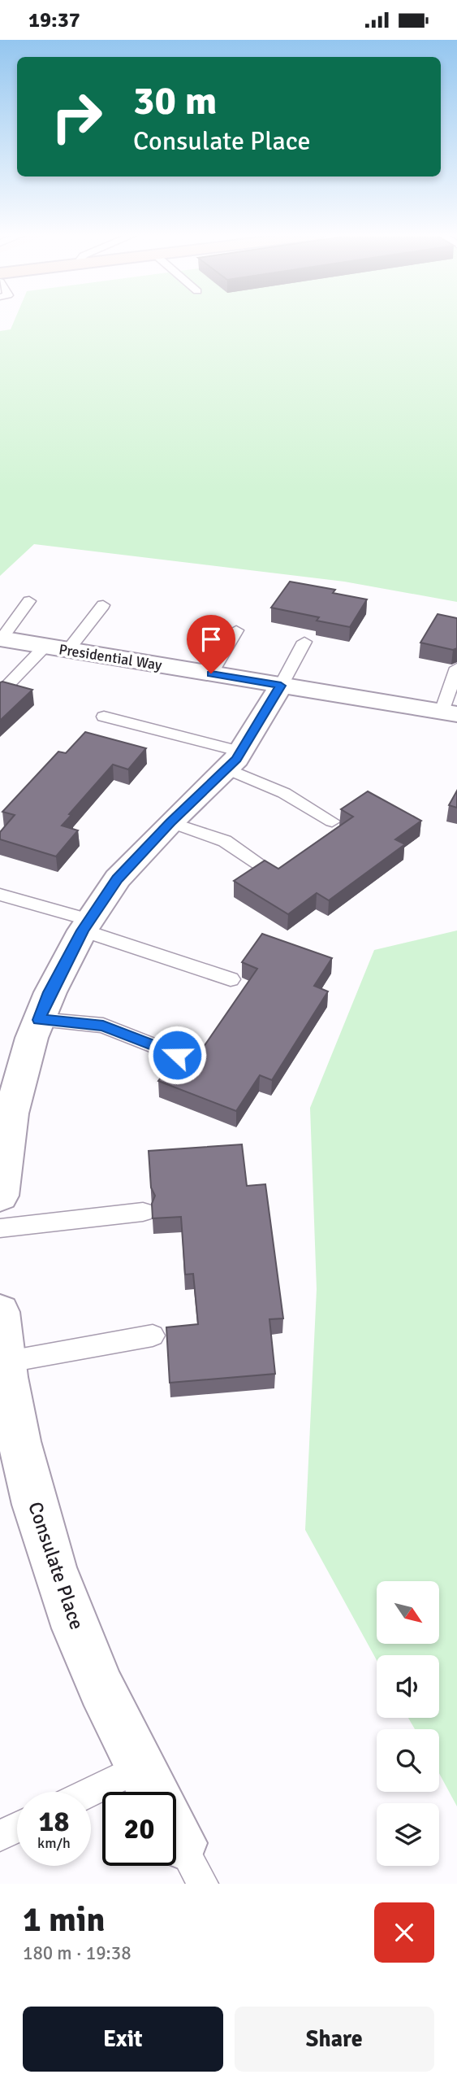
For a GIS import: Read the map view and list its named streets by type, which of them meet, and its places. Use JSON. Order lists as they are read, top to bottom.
{
  "streets": {
    "street": ["Presidential Way", "Consulate Place"]
  },
  "north": "bottom right",
  "page": {
    "status": "19:37",
    "turn": ["30 m", "Consulate Place"],
    "speed": "18 km/h",
    "limit": "20",
    "heading": ["1 min", "180 m · 19:38"],
    "buttons": ["Exit", "Share"]
  }
}
